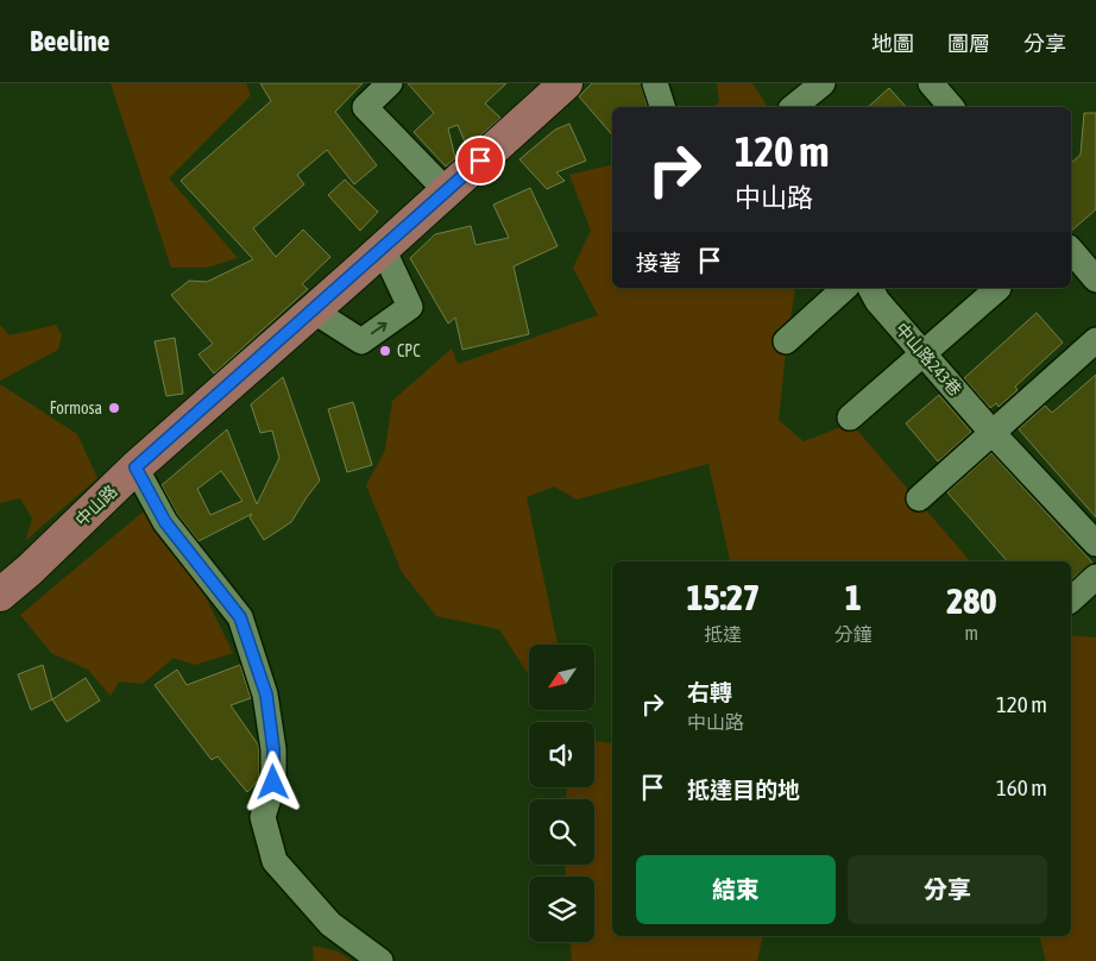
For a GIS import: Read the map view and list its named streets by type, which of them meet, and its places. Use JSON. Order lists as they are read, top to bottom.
{
  "streets": {
    "main road": ["中山路"],
    "street": ["中山路243巷"]
  },
  "places": ["CPC", "Formosa"],
  "north": "bottom left",
  "page": {
    "header": "Beeline",
    "nav": ["地圖", "圖層", "分享"],
    "turn": ["120 m", "中山路"],
    "then": "接著",
    "eta": [
      "15:27",
      "抵達",
      "1",
      "分鐘",
      "280",
      "m"
    ],
    "list": [
      {
        "name": "右轉",
        "note": "中山路",
        "value": "120 m"
      },
      {
        "name": "抵達目的地",
        "value": "160 m"
      }
    ],
    "buttons": ["結束", "分享"]
  }
}
